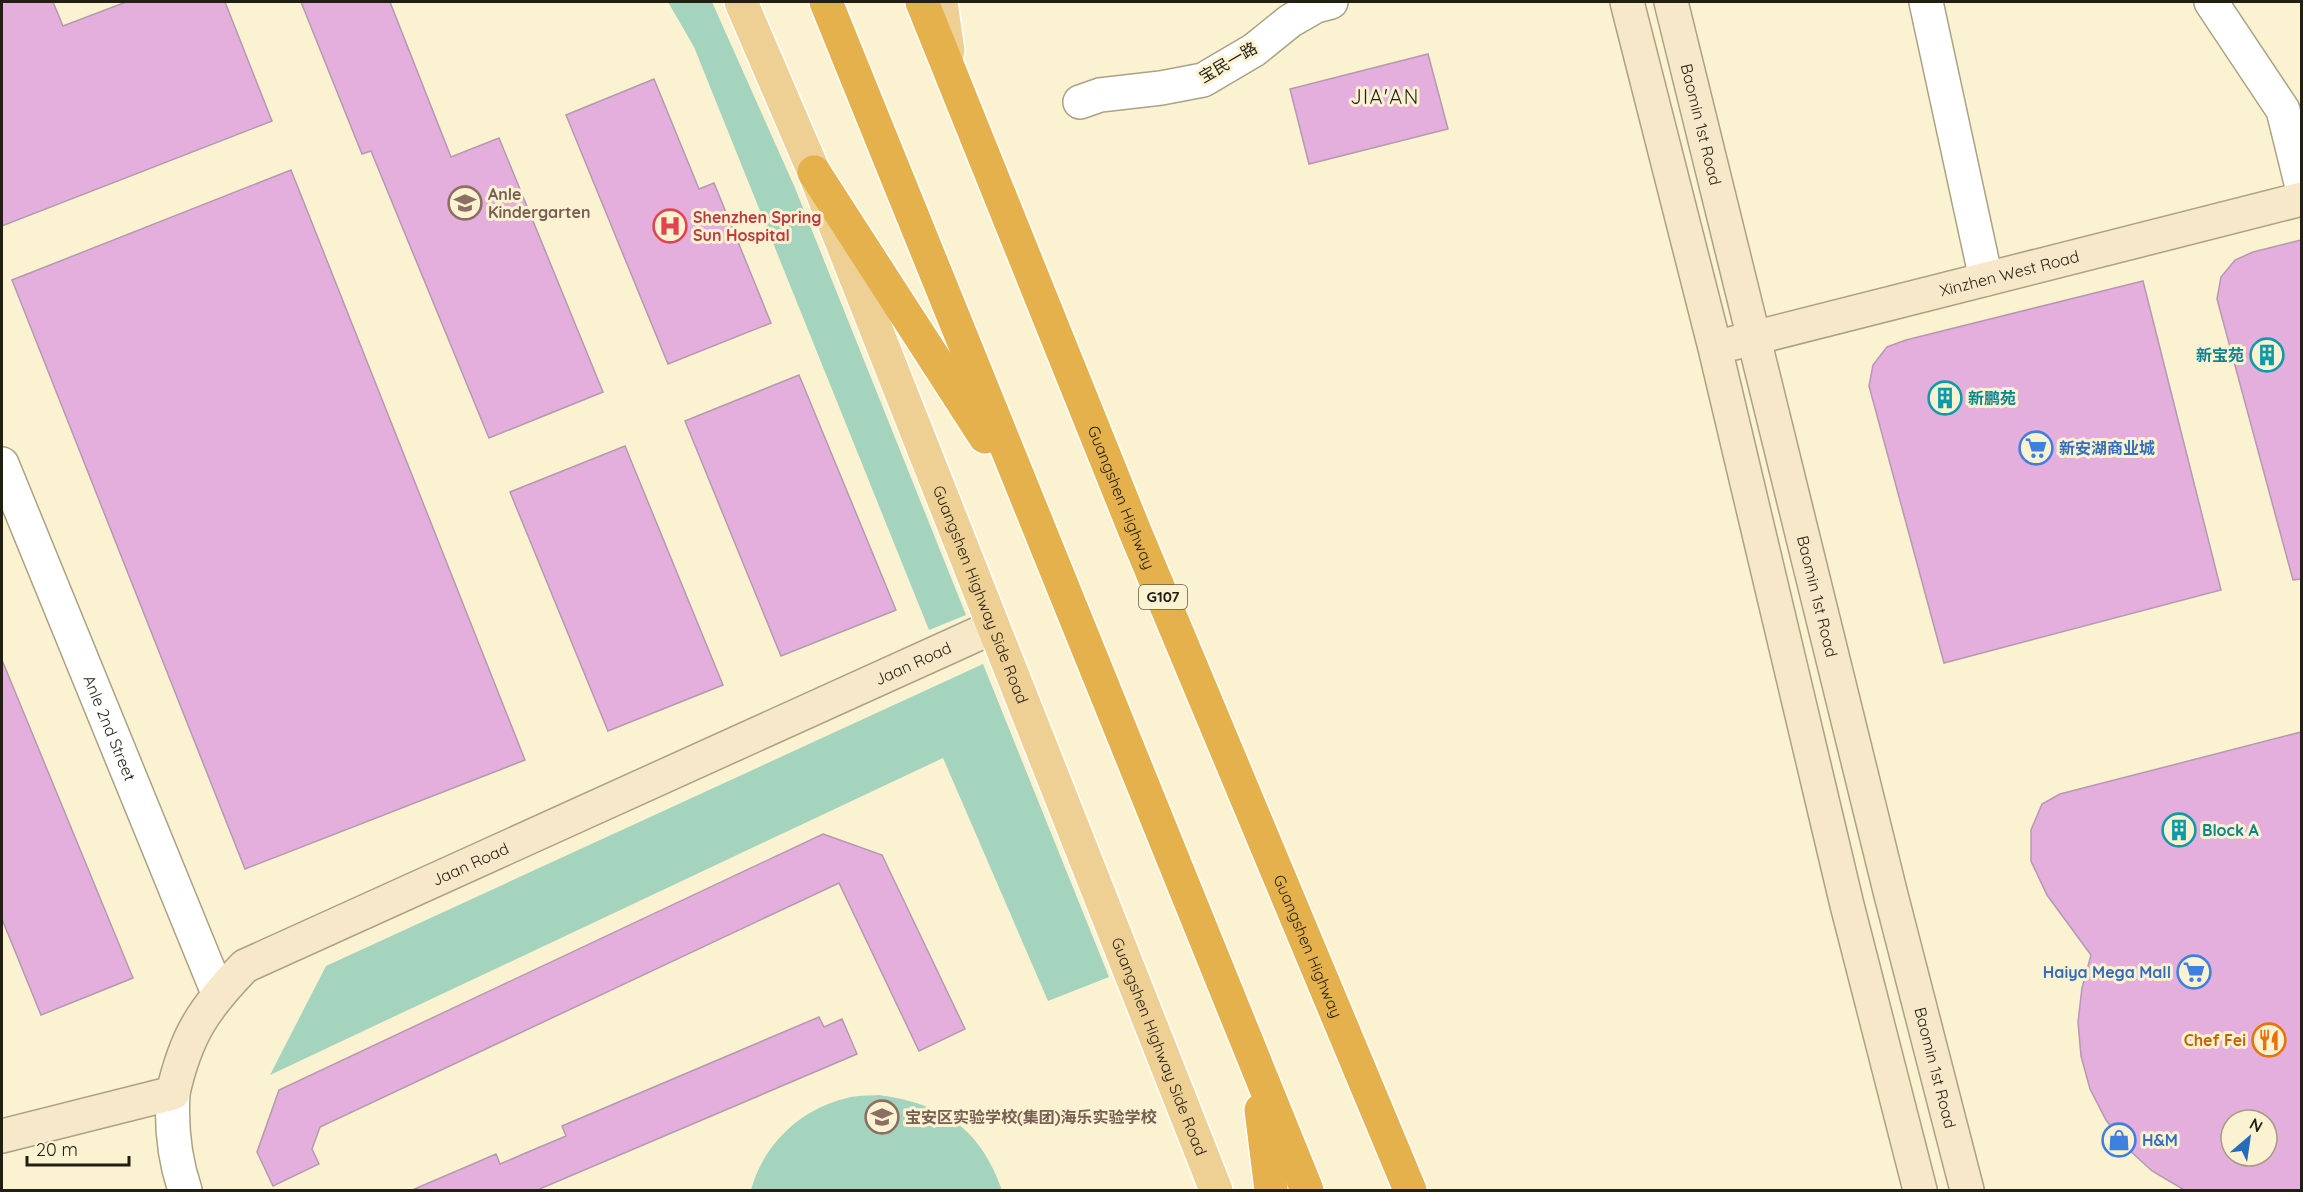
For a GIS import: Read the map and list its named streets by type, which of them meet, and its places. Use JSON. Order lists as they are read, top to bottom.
{
  "streets": {
    "highway": ["Guangshen Highway", "G107"],
    "main road": [
      "Baomin 1st Road",
      "Xinzhen West Road",
      "Guangshen Highway Side Road",
      "Jaan Road"
    ],
    "street": ["宝民一路", "Anle 2nd Street"]
  },
  "crossings": [
    ["Baomin 1st Road", "Xinzhen West Road"],
    ["Guangshen Highway Side Road", "Jaan Road"],
    ["Jaan Road", "Anle 2nd Street"]
  ],
  "districts": ["JIA'AN"],
  "places": {
    "school or university": ["Anle Kindergarten", "宝安区实验学校(集团)海乐实验学校"],
    "hospital": ["Shenzhen Spring Sun Hospital"],
    "building": ["新宝苑", "新鹏苑", "Block A"],
    "supermarket": ["新安湖商业城", "Haiya Mega Mall"],
    "restaurant": ["Chef Fei"],
    "shop": ["H&M"]
  },
  "scale_bar": "20 m",
  "north": "top right"
}
